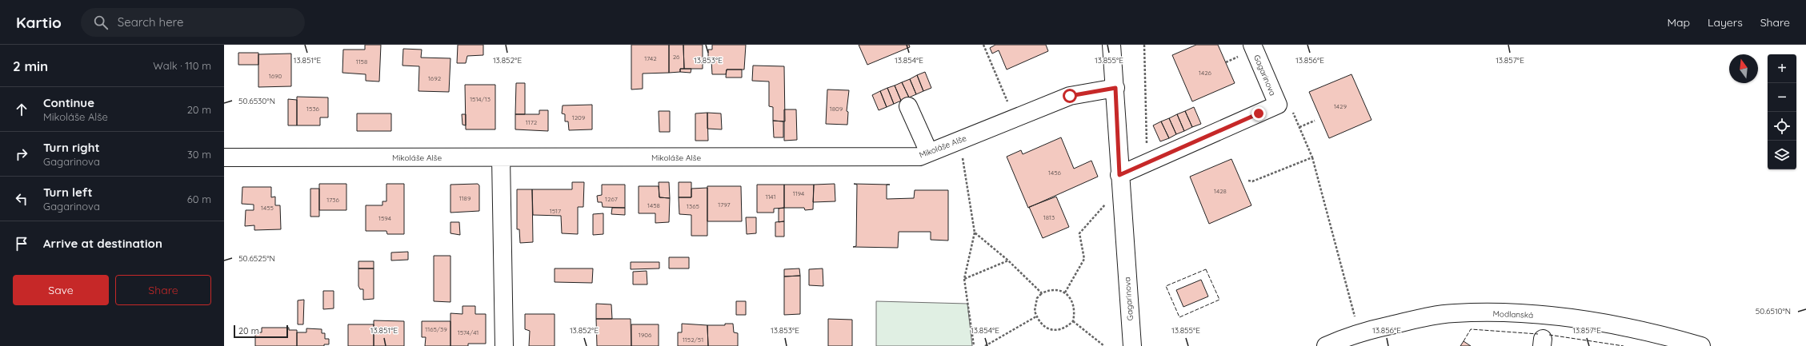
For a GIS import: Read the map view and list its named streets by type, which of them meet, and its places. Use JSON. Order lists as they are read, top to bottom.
{
  "streets": {
    "street": ["Gagarinova", "Mikoláše Alše", "Modlanská"]
  },
  "crossings": [
    ["Gagarinova", "Mikoláše Alše"]
  ],
  "house_numbers": [
    "26",
    "1742",
    "1158",
    "1426",
    "1690",
    "1692",
    "1514/13",
    "1429",
    "1536",
    "1809",
    "1209",
    "1172",
    "1456",
    "1428",
    "1194",
    "1141",
    "1189",
    "1267",
    "1736",
    "1797",
    "1458",
    "1365",
    "1455",
    "1517",
    "1813",
    "1594",
    "1165/39",
    "1574/41",
    "1906",
    "1152/51"
  ],
  "scale_bar": "20 m",
  "north": "top",
  "page": {
    "header": "Kartio",
    "search": "Search here",
    "nav": ["Map", "Layers", "Share"],
    "heading": ["2 min", "Walk · 110 m"],
    "map_buttons": ["+", "−"],
    "list": [
      ["Continue", "Mikoláše Alše", "20 m"],
      ["Turn right", "Gagarinova", "30 m"],
      ["Turn left", "Gagarinova", "60 m"],
      "Arrive at destination"
    ],
    "buttons": ["Save", "Share"],
    "scale": "20 m"
  },
  "coordinates": [
    "13.851°E",
    "13.852°E",
    "13.853°E",
    "13.854°E",
    "13.855°E",
    "13.856°E",
    "13.857°E",
    "50.6530°N",
    "50.6525°N",
    "50.6510°N"
  ]
}
